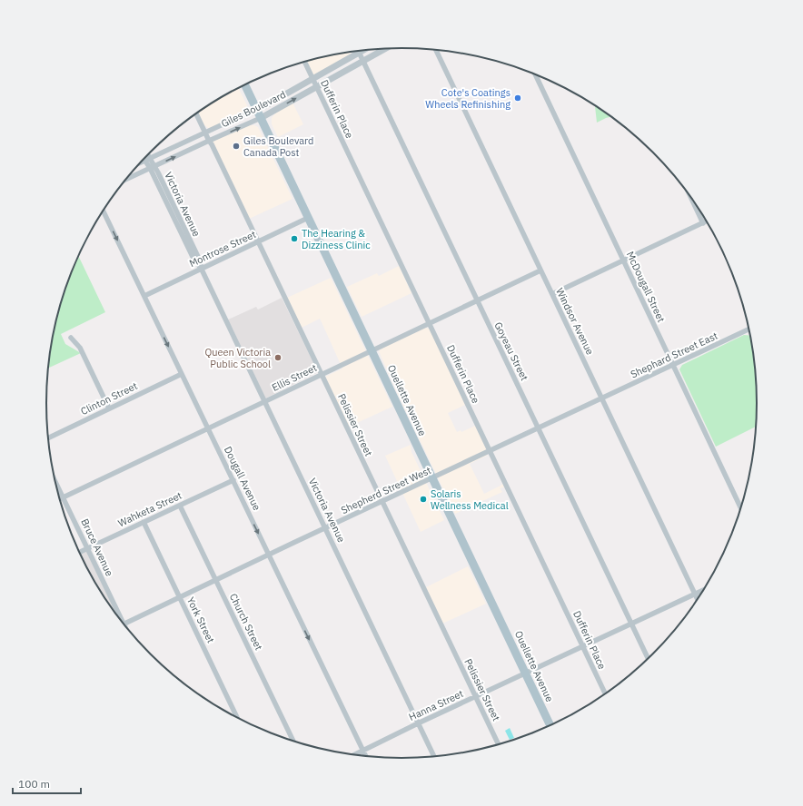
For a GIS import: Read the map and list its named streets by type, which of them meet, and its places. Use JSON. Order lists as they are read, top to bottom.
{
  "streets": {
    "main road": ["Ouellette Avenue"],
    "street": [
      "Giles Boulevard",
      "Dufferin Place",
      "Victoria Avenue",
      "Montrose Street",
      "McDougall Street",
      "Windsor Avenue",
      "Goyeau Street",
      "Shephard Street East",
      "Ellis Street",
      "Clinton Street",
      "Pelissier Street",
      "Dougall Avenue",
      "Shepherd Street West",
      "Wahketa Street",
      "Bruce Avenue",
      "York Street",
      "Church Street",
      "Hanna Street"
    ]
  },
  "crossings": [
    ["Giles Boulevard", "Dufferin Place"],
    ["Giles Boulevard", "Victoria Avenue"],
    ["Giles Boulevard", "Goyeau Street"],
    ["Giles Boulevard", "Ouellette Avenue"],
    ["Giles Boulevard", "Pelissier Street"],
    ["Dufferin Place", "Ellis Street"],
    ["Dufferin Place", "Shepherd Street West"],
    ["Dufferin Place", "Hanna Street"],
    ["Victoria Avenue", "Montrose Street"],
    ["Victoria Avenue", "Ellis Street"],
    ["Victoria Avenue", "Shepherd Street West"],
    ["Victoria Avenue", "Hanna Street"],
    ["Montrose Street", "Ouellette Avenue"],
    ["Montrose Street", "Pelissier Street"],
    ["Montrose Street", "Dougall Avenue"],
    ["McDougall Street", "Shephard Street East"],
    ["Windsor Avenue", "Shephard Street East"],
    ["Windsor Avenue", "Ellis Street"],
    ["Windsor Avenue", "Shepherd Street West"],
    ["Windsor Avenue", "Hanna Street"],
    ["Goyeau Street", "Ellis Street"],
    ["Goyeau Street", "Shepherd Street West"],
    ["Goyeau Street", "Hanna Street"],
    ["Shephard Street East", "Shepherd Street West"],
    ["Ellis Street", "Ouellette Avenue"],
    ["Ellis Street", "Pelissier Street"],
    ["Ellis Street", "Dougall Avenue"],
    ["Ellis Street", "Bruce Avenue"],
    ["Clinton Street", "Dougall Avenue"],
    ["Ouellette Avenue", "Shepherd Street West"],
    ["Ouellette Avenue", "Hanna Street"],
    ["Pelissier Street", "Shepherd Street West"],
    ["Pelissier Street", "Hanna Street"],
    ["Dougall Avenue", "Shepherd Street West"],
    ["Dougall Avenue", "Wahketa Street"],
    ["Dougall Avenue", "Hanna Street"],
    ["Shepherd Street West", "York Street"],
    ["Shepherd Street West", "Church Street"],
    ["Wahketa Street", "Bruce Avenue"],
    ["Wahketa Street", "York Street"],
    ["Wahketa Street", "Church Street"]
  ],
  "one_way": ["Dougall Avenue"],
  "places": [
    "Cote's Coatings Wheels Refinishing",
    "Giles Boulevard Canada Post",
    "The Hearing & Dizziness Clinic",
    "Queen Victoria Public School",
    "Solaris Wellness Medical"
  ],
  "scale_bar": "100 m"
}
